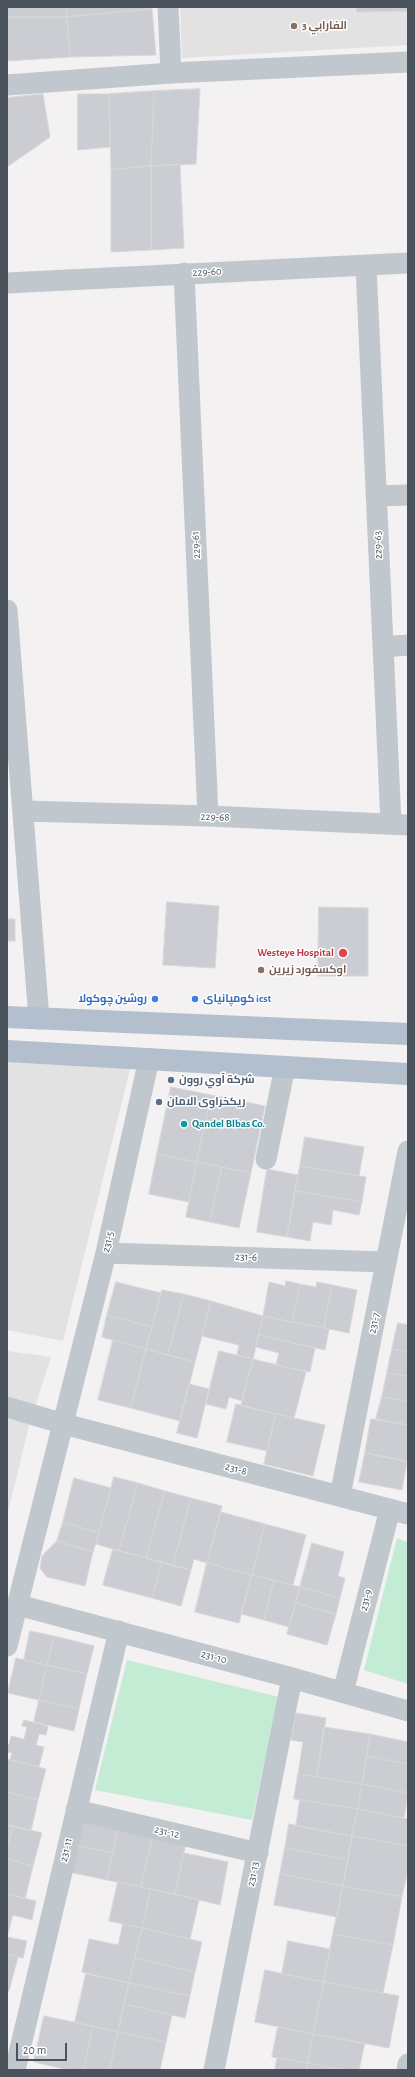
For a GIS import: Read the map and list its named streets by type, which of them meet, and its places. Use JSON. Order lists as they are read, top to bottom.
{
  "streets": {
    "street": [
      "229-60",
      "229-61",
      "229-63",
      "229-68",
      "231-5",
      "231-6",
      "231-7",
      "231-8",
      "231-9",
      "231-10",
      "231-12",
      "231-11",
      "231-13"
    ]
  },
  "crossings": [
    ["229-60", "229-61"],
    ["229-60", "229-63"],
    ["229-61", "229-68"],
    ["229-63", "229-68"],
    ["231-5", "231-6"],
    ["231-5", "231-8"],
    ["231-5", "231-10"],
    ["231-6", "231-7"],
    ["231-7", "231-8"],
    ["231-8", "231-9"],
    ["231-9", "231-10"],
    ["231-10", "231-11"],
    ["231-10", "231-13"],
    ["231-12", "231-11"],
    ["231-12", "231-13"]
  ],
  "places": [
    "الفارابي 3",
    "Westeye Hospital",
    "اوكسفورد زيرين",
    "روشين چوكولا",
    "كومپانياى icst",
    "شركة آوي روون",
    "ريكخراوى الامان",
    "Qandel Blbas Co."
  ],
  "scale_bar": "20 m"
}
